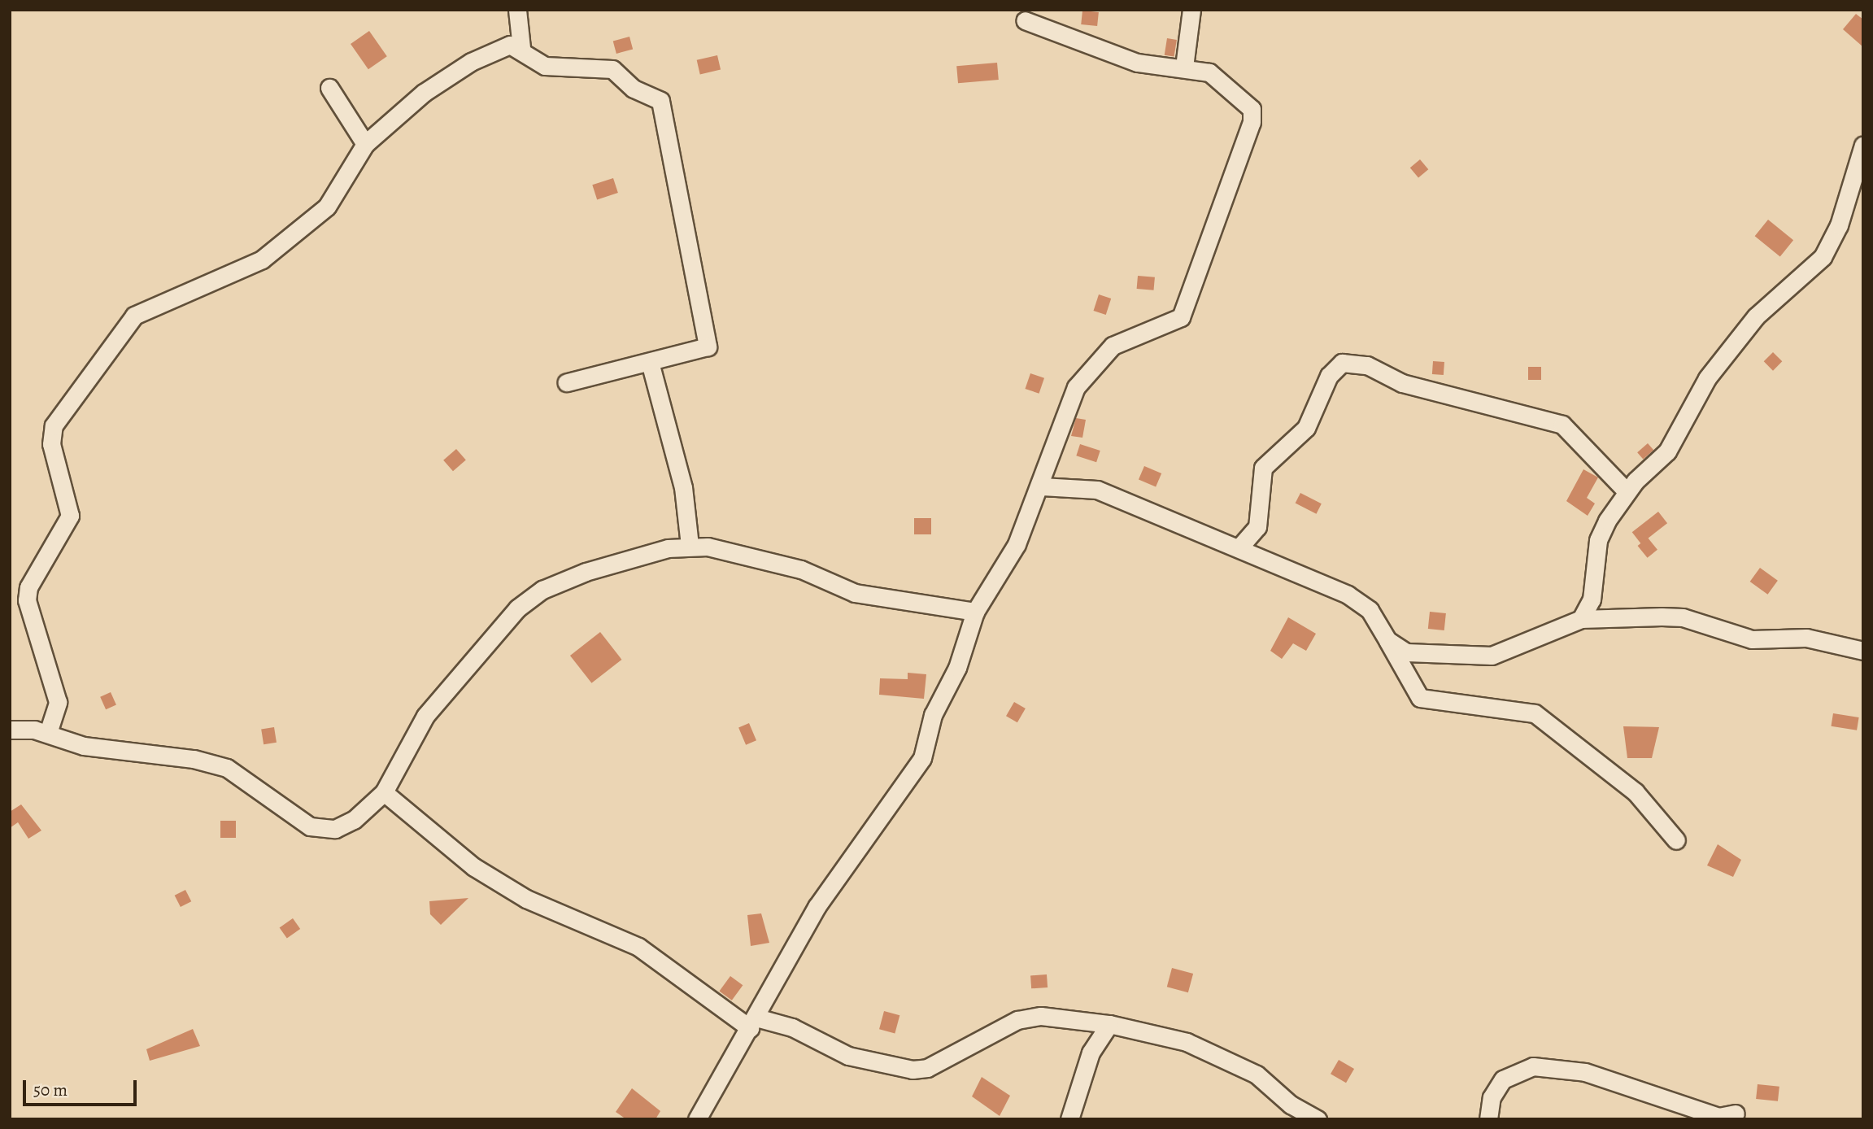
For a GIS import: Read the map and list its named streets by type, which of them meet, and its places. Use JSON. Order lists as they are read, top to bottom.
{
  "scale_bar": "50 m"
}
